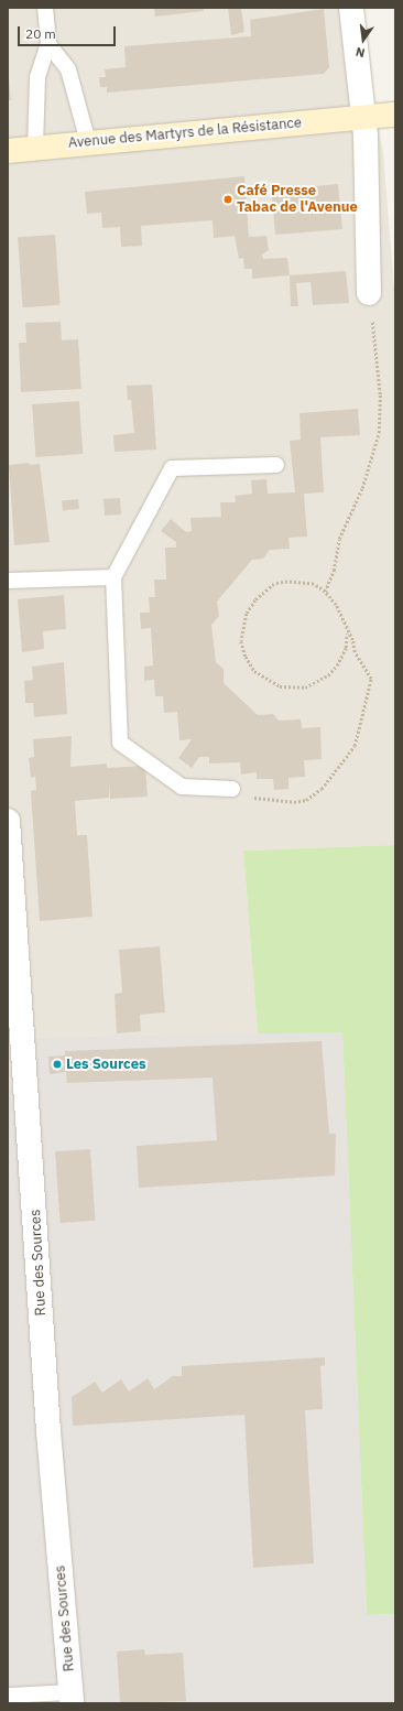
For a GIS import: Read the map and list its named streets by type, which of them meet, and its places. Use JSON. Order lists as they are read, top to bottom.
{
  "streets": {
    "main road": ["Avenue des Martyrs de la Résistance"],
    "street": ["Rue des Sources"]
  },
  "places": ["Café Presse Tabac de l'Avenue", "Les Sources"],
  "scale_bar": "20 m",
  "north": "bottom"
}
